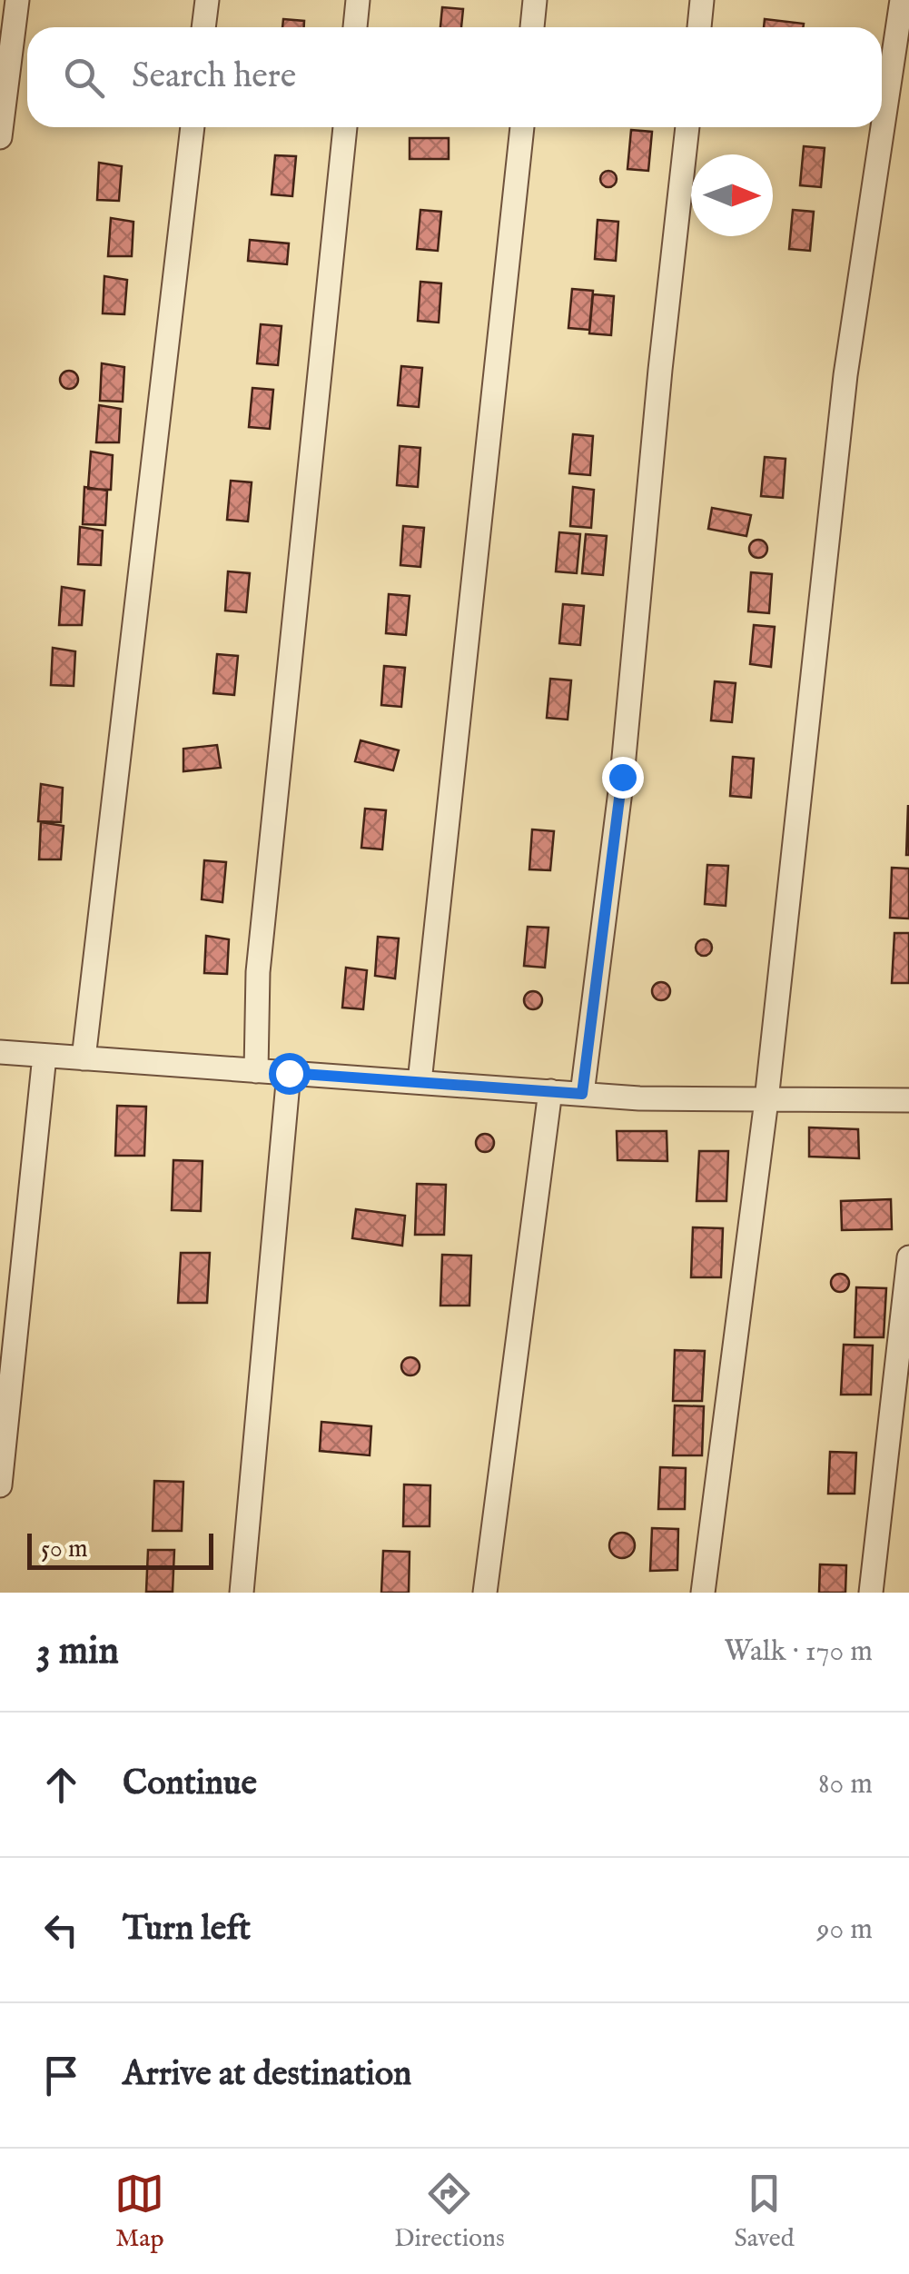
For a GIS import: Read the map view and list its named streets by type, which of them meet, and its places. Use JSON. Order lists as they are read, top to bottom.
{
  "scale_bar": "50 m",
  "north": "right",
  "page": {
    "search": "Search here",
    "scale": "50 m",
    "heading": ["3 min", "Walk · 170 m"],
    "list": [
      ["Continue", "80 m"],
      ["Turn left", "90 m"],
      "Arrive at destination"
    ],
    "nav": ["Map", "Directions", "Saved"]
  }
}
